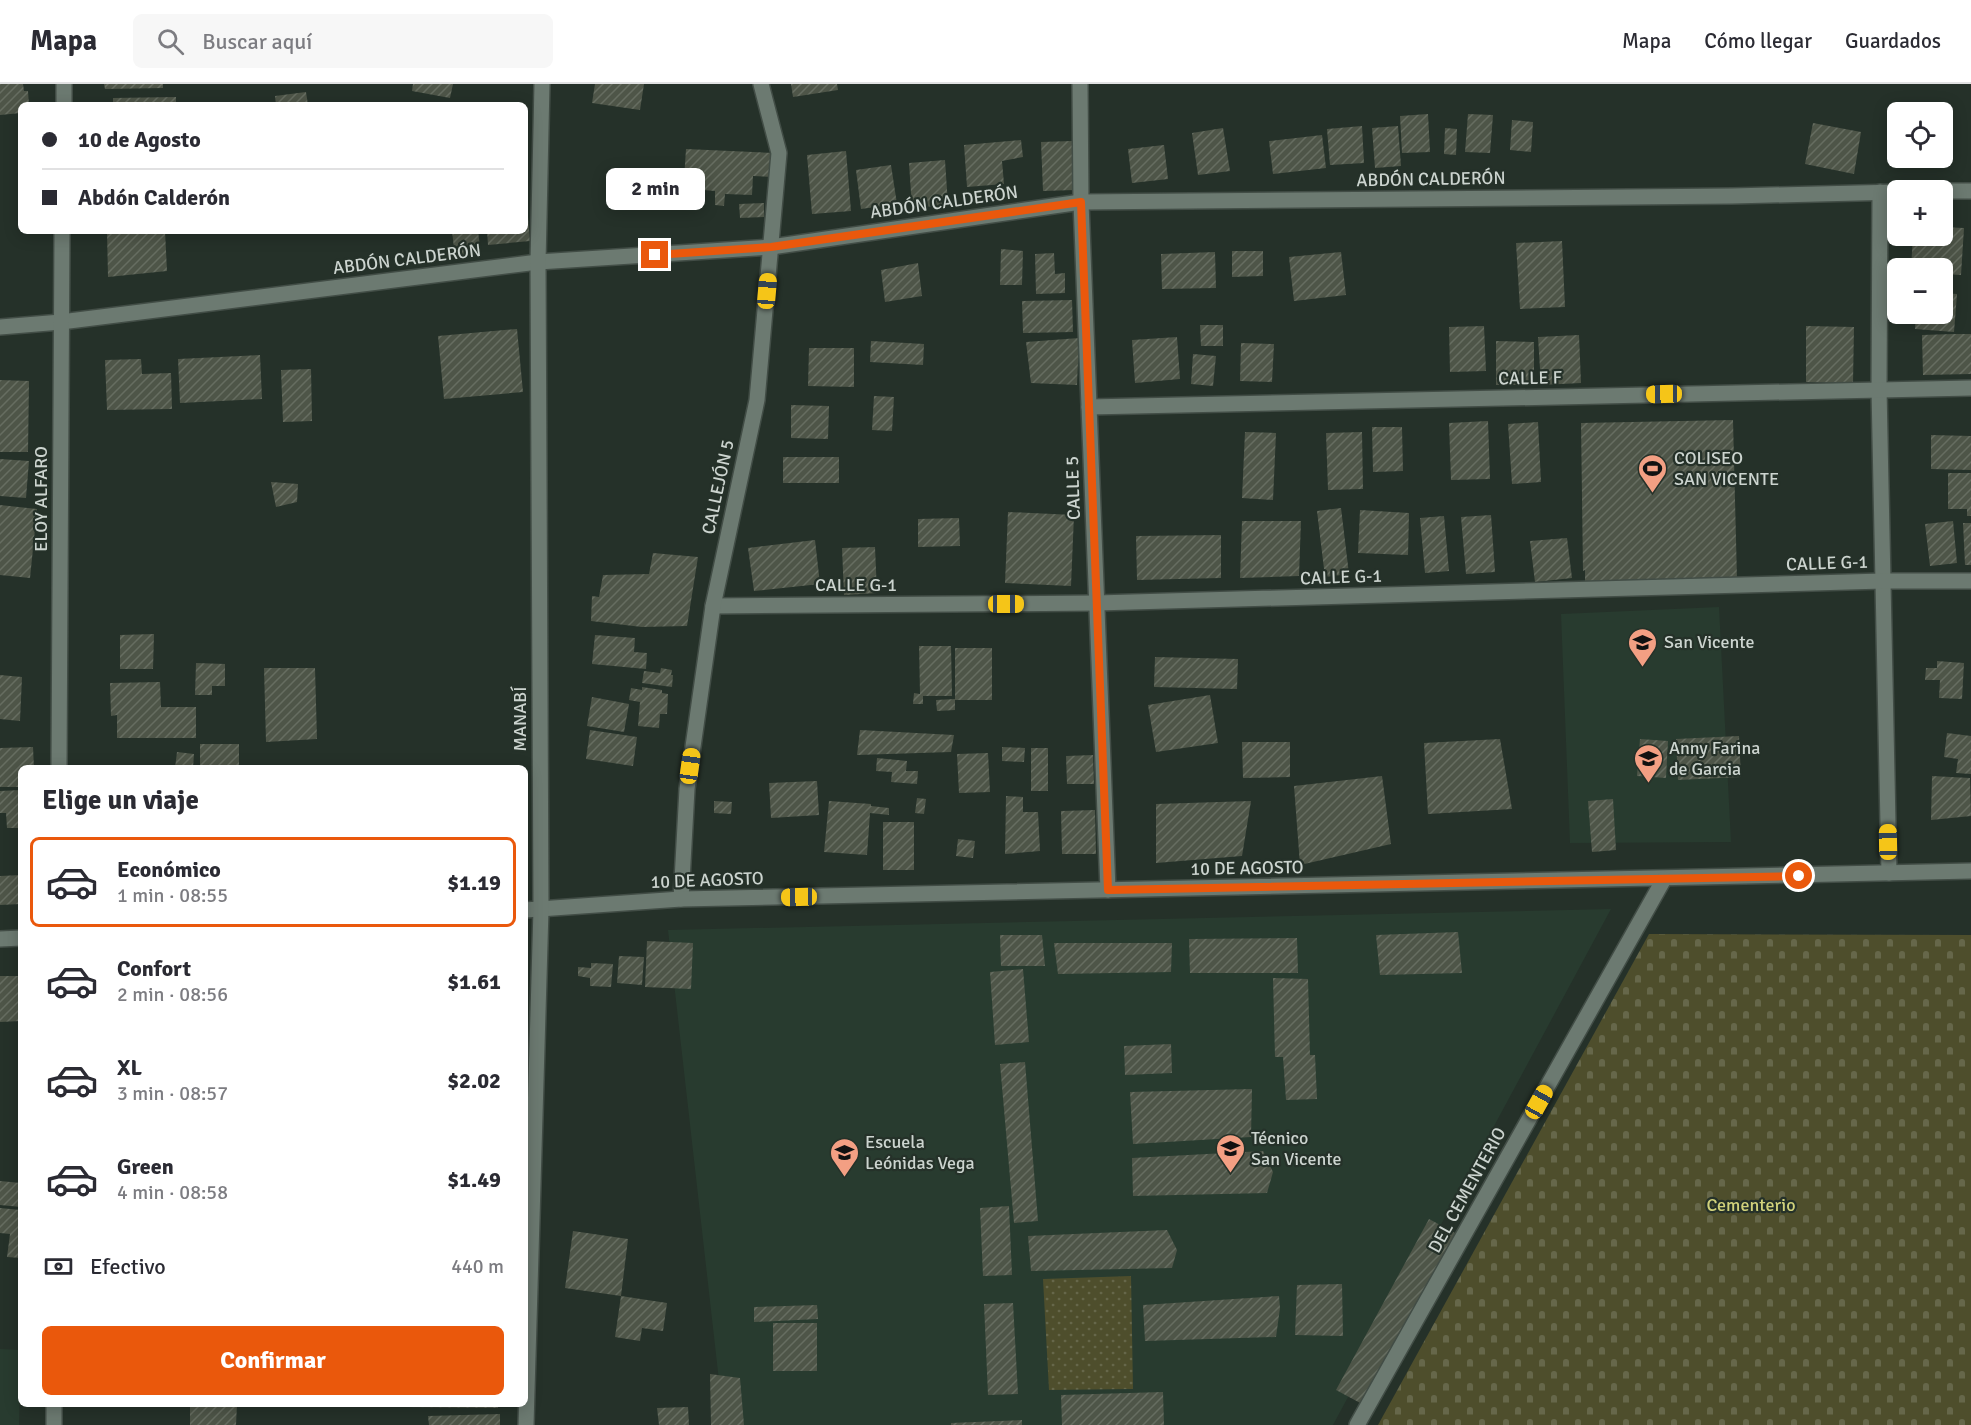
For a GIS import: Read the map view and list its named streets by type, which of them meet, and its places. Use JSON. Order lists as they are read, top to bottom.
{
  "streets": {
    "street": [
      "ABDÓN CALDERÓN",
      "CALLE F",
      "CALLEJÓN 5",
      "CALLE 5",
      "ELOY ALFARO",
      "CALLE G-1",
      "MANABÍ",
      "10 DE AGOSTO",
      "DEL CEMENTERIO"
    ]
  },
  "crossings": [
    ["ABDÓN CALDERÓN", "CALLEJÓN 5"],
    ["ABDÓN CALDERÓN", "CALLE 5"],
    ["ABDÓN CALDERÓN", "ELOY ALFARO"],
    ["ABDÓN CALDERÓN", "MANABÍ"],
    ["CALLE F", "CALLE 5"],
    ["CALLEJÓN 5", "CALLE G-1"],
    ["CALLEJÓN 5", "10 DE AGOSTO"],
    ["CALLE 5", "CALLE G-1"],
    ["CALLE 5", "10 DE AGOSTO"],
    ["MANABÍ", "10 DE AGOSTO"],
    ["10 DE AGOSTO", "DEL CEMENTERIO"]
  ],
  "parks": ["Cementerio"],
  "places": {
    "sports": ["COLISEO SAN VICENTE"],
    "school or university": [
      "San Vicente",
      "Anny Farina de Garcia",
      "Técnico San Vicente",
      "Escuela Leónidas Vega"
    ]
  },
  "page": {
    "header": "Mapa",
    "search": "Buscar aquí",
    "nav": ["Mapa", "Cómo llegar", "Guardados"],
    "map_buttons": ["+", "−"],
    "banner": ["10 de Agosto", "Abdón Calderón"],
    "bubble": "2 min",
    "heading": "Elige un viaje",
    "list": [
      {
        "name": "Económico",
        "note": "1 min · 08:55",
        "value": "$1.19"
      },
      {
        "name": "Confort",
        "note": "2 min · 08:56",
        "value": "$1.61"
      },
      {
        "name": "XL",
        "note": "3 min · 08:57",
        "value": "$2.02"
      },
      {
        "name": "Green",
        "note": "4 min · 08:58",
        "value": "$1.49"
      }
    ],
    "pay": ["Efectivo", "440 m"],
    "buttons": "Confirmar"
  }
}
